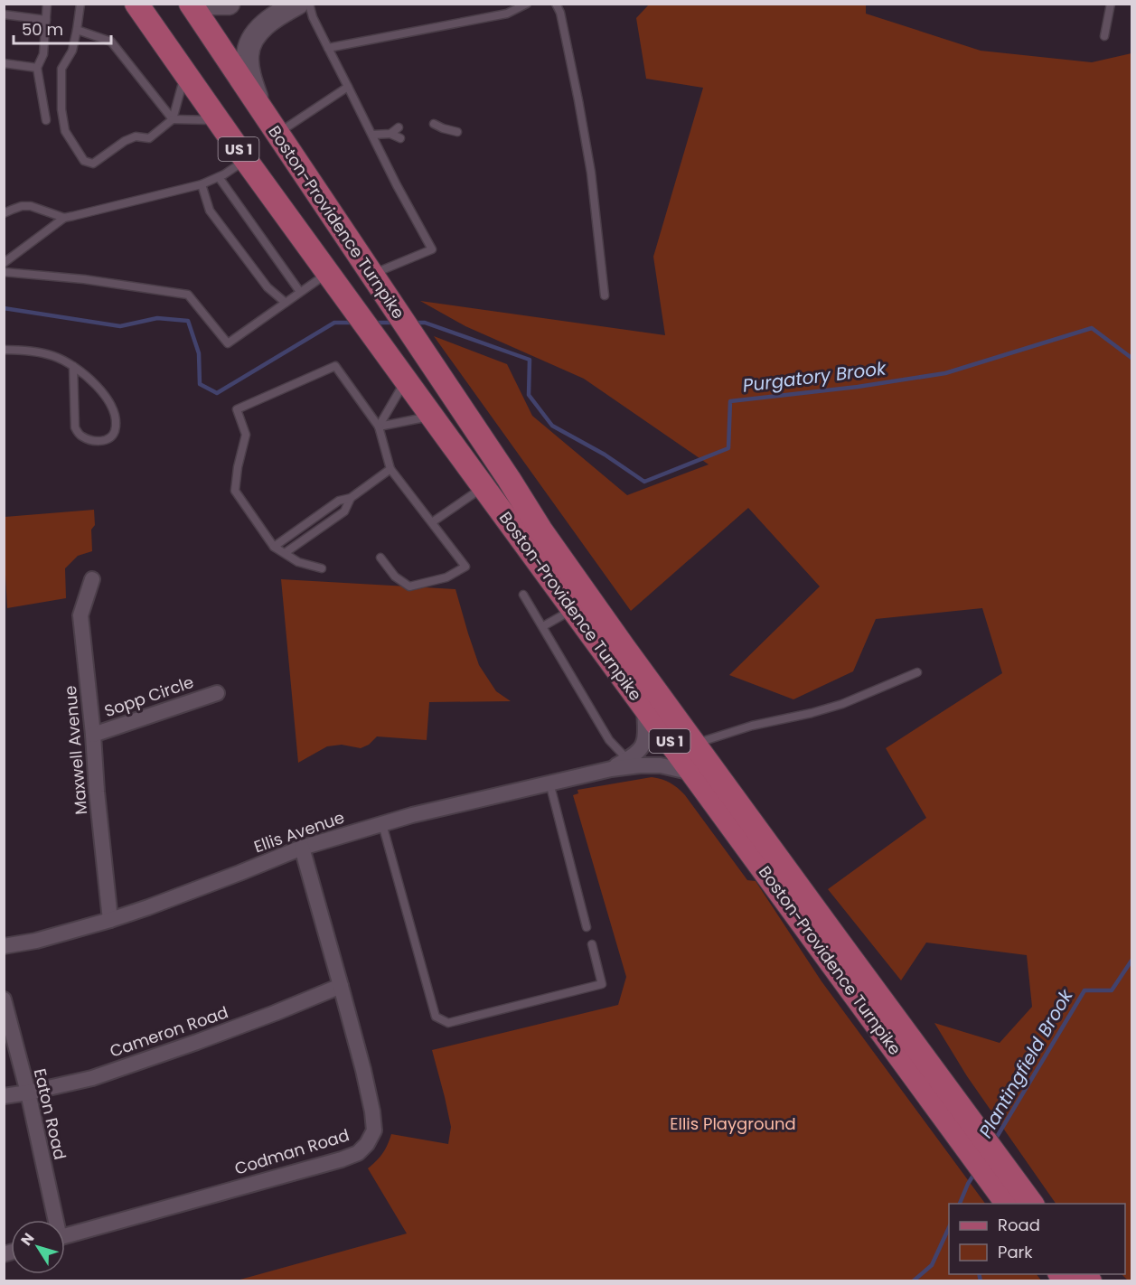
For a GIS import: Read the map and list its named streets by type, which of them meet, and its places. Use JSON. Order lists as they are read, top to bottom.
{
  "streets": {
    "main road": ["US 1", "Boston-Providence Turnpike"],
    "street": [
      "Sopp Circle",
      "Maxwell Avenue",
      "Ellis Avenue",
      "Cameron Road",
      "Eaton Road",
      "Codman Road"
    ]
  },
  "crossings": [
    ["Boston-Providence Turnpike", "Ellis Avenue"],
    ["Sopp Circle", "Maxwell Avenue"],
    ["Maxwell Avenue", "Ellis Avenue"],
    ["Ellis Avenue", "Codman Road"],
    ["Cameron Road", "Eaton Road"],
    ["Cameron Road", "Codman Road"]
  ],
  "water": ["Purgatory Brook", "Plantingfield Brook"],
  "parks": ["Ellis Playground"],
  "legend": ["Road", "Park"],
  "scale_bar": "50 m",
  "north": "top left"
}
